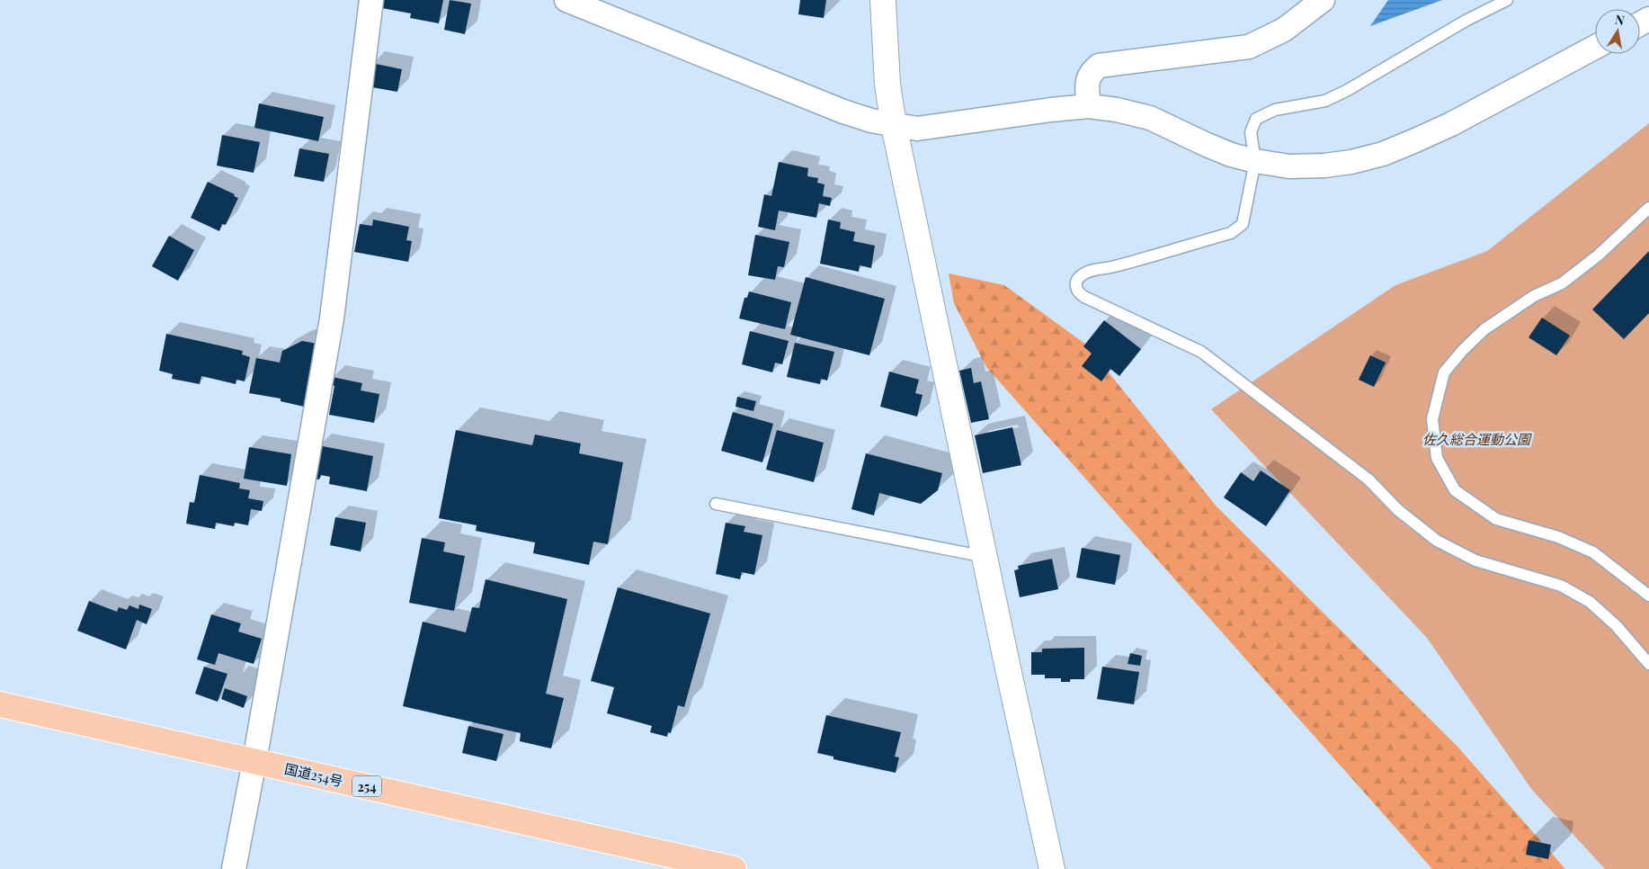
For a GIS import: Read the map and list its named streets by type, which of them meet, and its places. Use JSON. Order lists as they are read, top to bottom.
{
  "streets": {
    "highway": ["国道254号", "254"]
  },
  "parks": ["佐久総合運動公園"],
  "north": "top"
}
